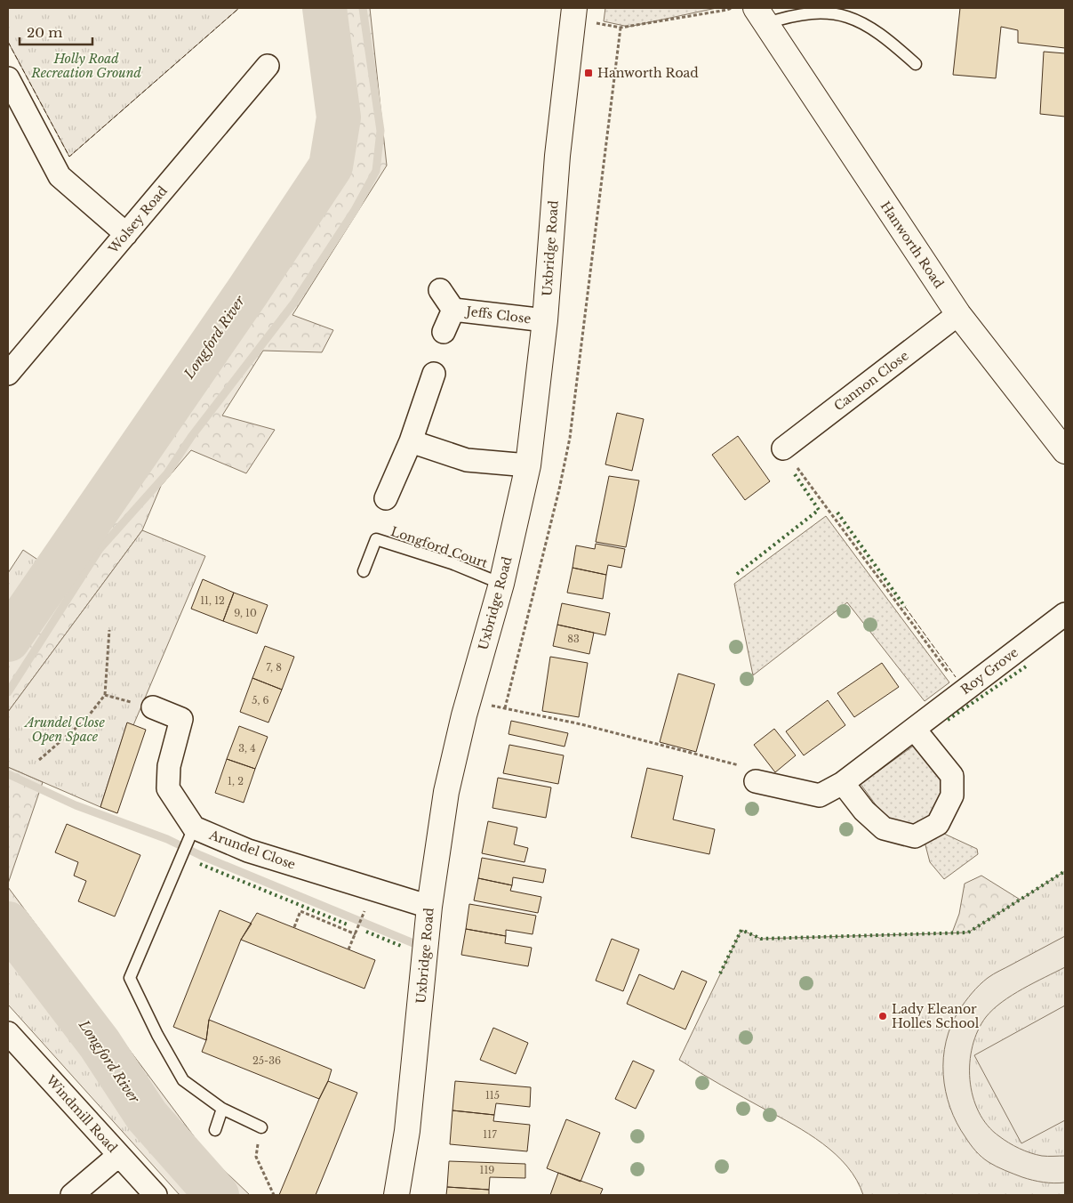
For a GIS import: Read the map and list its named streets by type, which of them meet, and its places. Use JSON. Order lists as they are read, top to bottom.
{
  "streets": {
    "main road": ["Hanworth Road", "Uxbridge Road"],
    "street": [
      "Wolsey Road",
      "Jeffs Close",
      "Cannon Close",
      "Roy Grove",
      "Arundel Close",
      "Windmill Road"
    ],
    "lane": ["Longford Court"]
  },
  "crossings": [
    ["Hanworth Road", "Cannon Close"],
    ["Uxbridge Road", "Jeffs Close"],
    ["Uxbridge Road", "Longford Court"],
    ["Uxbridge Road", "Arundel Close"]
  ],
  "water": ["Longford River"],
  "parks": ["Holly Road Recreation Ground", "Arundel Close Open Space"],
  "places": {
    "transit": ["Hanworth Road"],
    "other": ["Lady Eleanor Holles School"]
  },
  "house_numbers": [
    "11, 12",
    "9, 10",
    "83",
    "7, 8",
    "5, 6",
    "3, 4",
    "1, 2",
    "25-36",
    "115",
    "117",
    "119"
  ],
  "scale_bar": "20 m"
}
